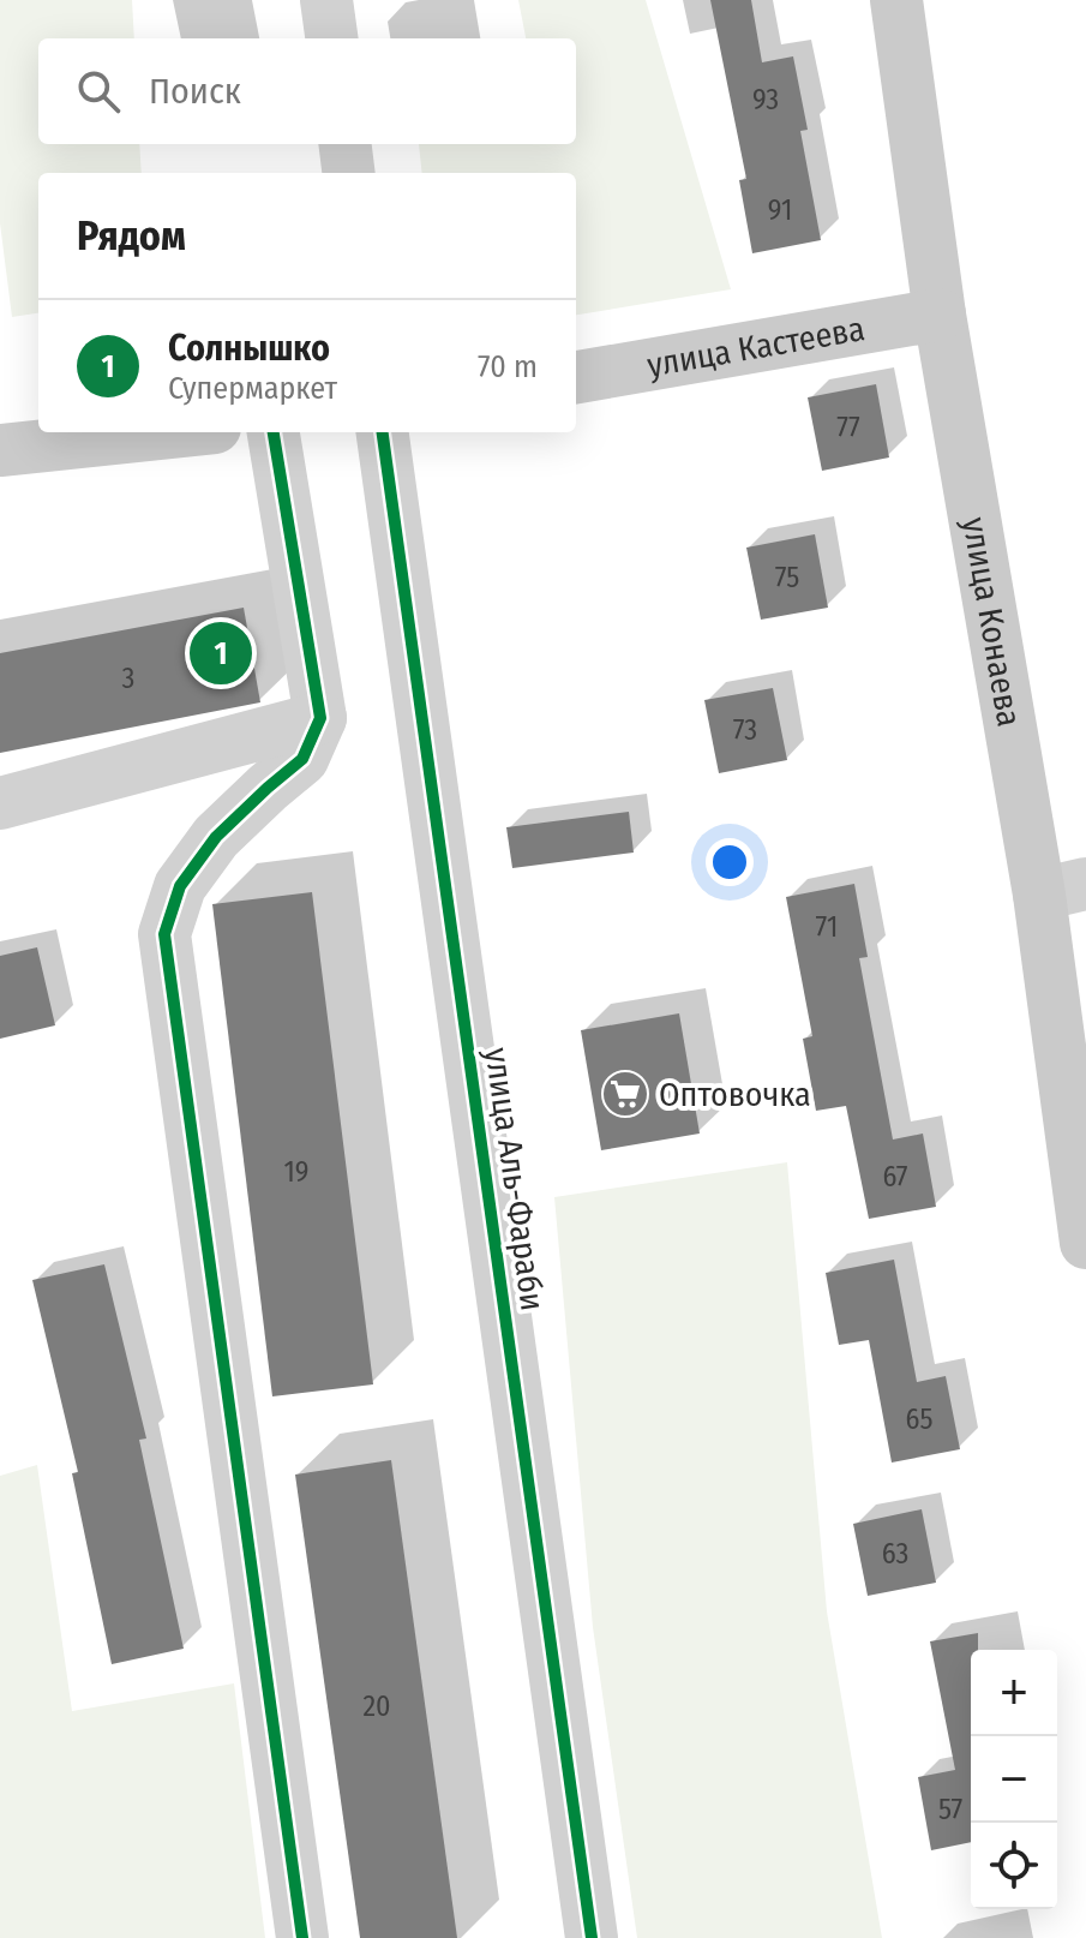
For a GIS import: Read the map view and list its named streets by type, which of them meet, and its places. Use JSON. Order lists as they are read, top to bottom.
{
  "streets": {
    "main road": ["улица Кастеева", "улица Конаева"],
    "street": ["улица Аль-Фараби"]
  },
  "crossings": [
    ["улица Кастеева", "улица Конаева"]
  ],
  "places": {
    "supermarket": ["Оптовочка"]
  },
  "house_numbers": [
    "93",
    "91",
    "77",
    "75",
    "3",
    "73",
    "71",
    "19",
    "67",
    "65",
    "63",
    "20",
    "57"
  ],
  "page": {
    "search": "Поиск",
    "heading": "Рядом",
    "list": [
      {
        "mark": "1",
        "name": "Солнышко",
        "note": "Супермаркет",
        "value": "70 m"
      }
    ],
    "pins": "1",
    "map_buttons": ["+", "−"]
  }
}
